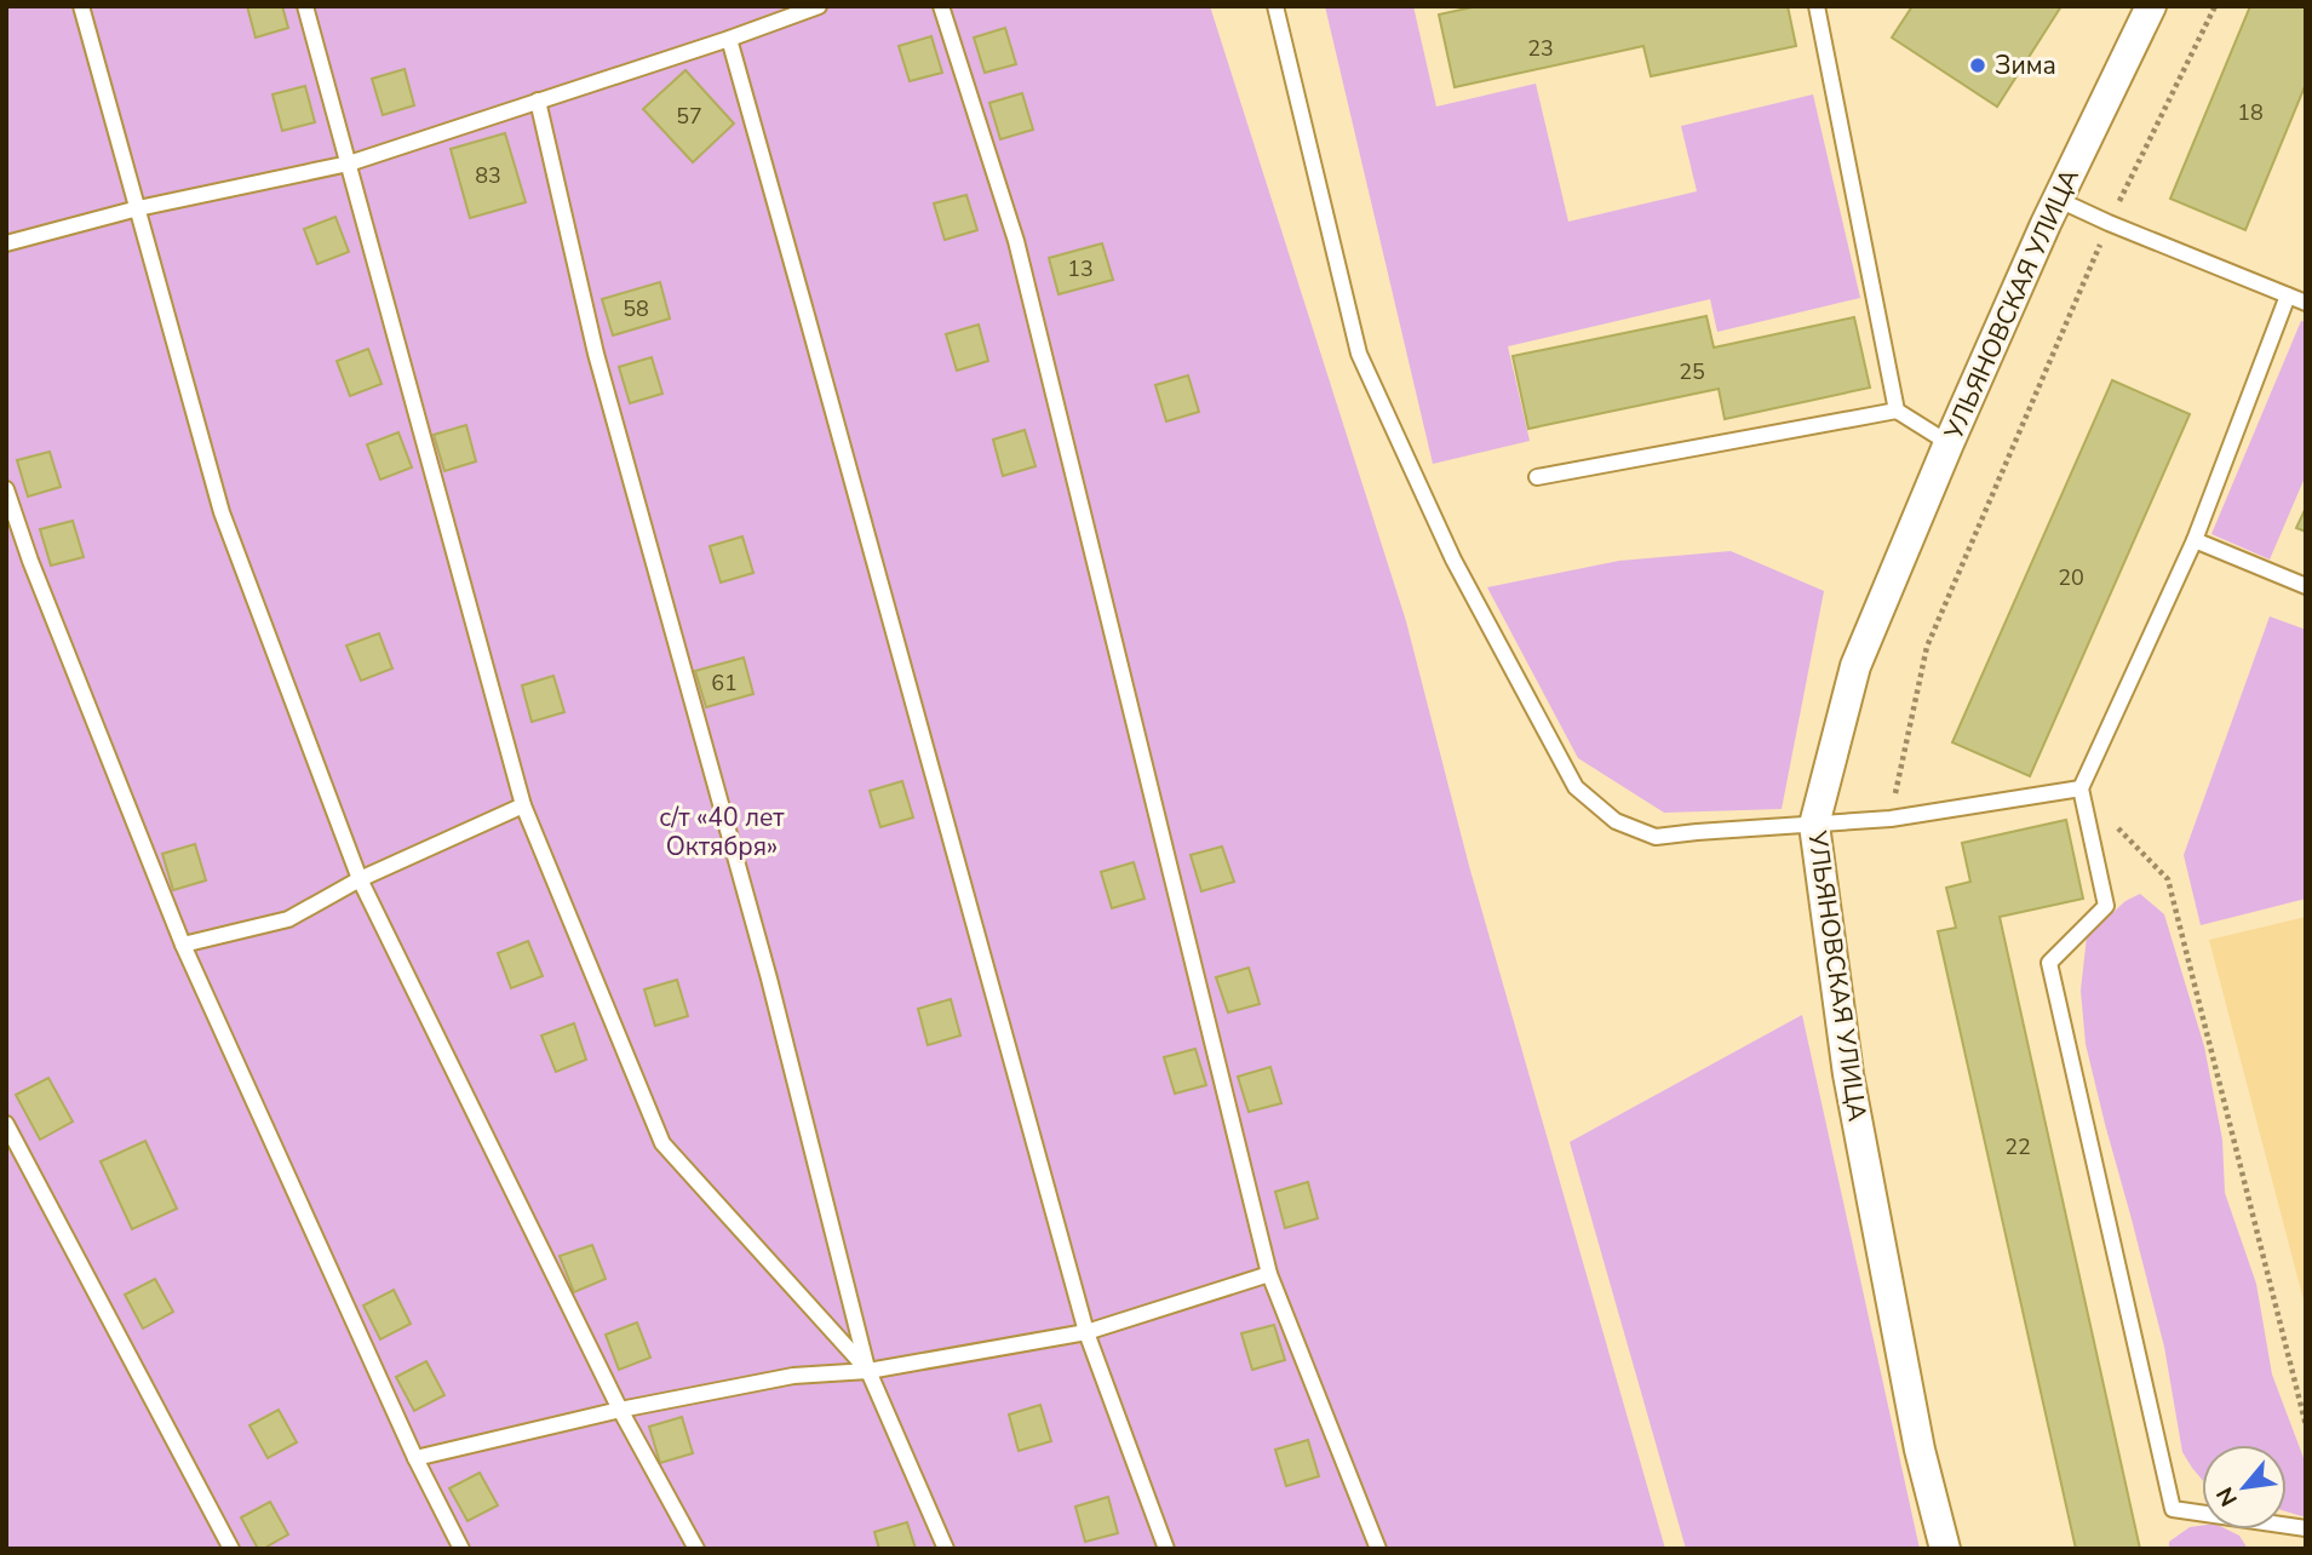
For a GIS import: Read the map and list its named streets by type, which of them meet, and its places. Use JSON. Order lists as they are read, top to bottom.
{
  "streets": {
    "street": ["УЛЬЯНОВСКАЯ УЛИЦА"]
  },
  "parks": ["с/т «40 лет Октября»"],
  "places": ["Зима"],
  "house_numbers": [
    "23",
    "18",
    "57",
    "83",
    "13",
    "58",
    "25",
    "20",
    "61",
    "22"
  ],
  "north": "bottom left"
}
